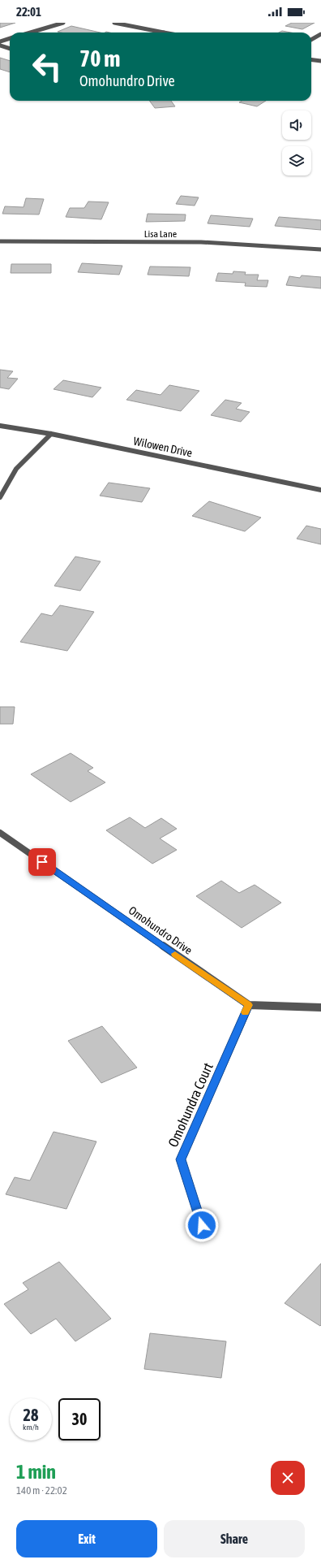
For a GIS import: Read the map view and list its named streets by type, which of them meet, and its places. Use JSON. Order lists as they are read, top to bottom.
{
  "streets": {
    "street": [
      "Lisa Lane",
      "Wilowen Drive",
      "Omohundro Drive",
      "Omohundra Court"
    ]
  },
  "crossings": [
    ["Omohundro Drive", "Omohundra Court"]
  ],
  "page": {
    "status": "22:01",
    "turn": ["70 m", "Omohundro Drive"],
    "speed": "28 km/h",
    "limit": "30",
    "heading": ["1 min", "140 m · 22:02"],
    "buttons": ["Exit", "Share"]
  }
}
